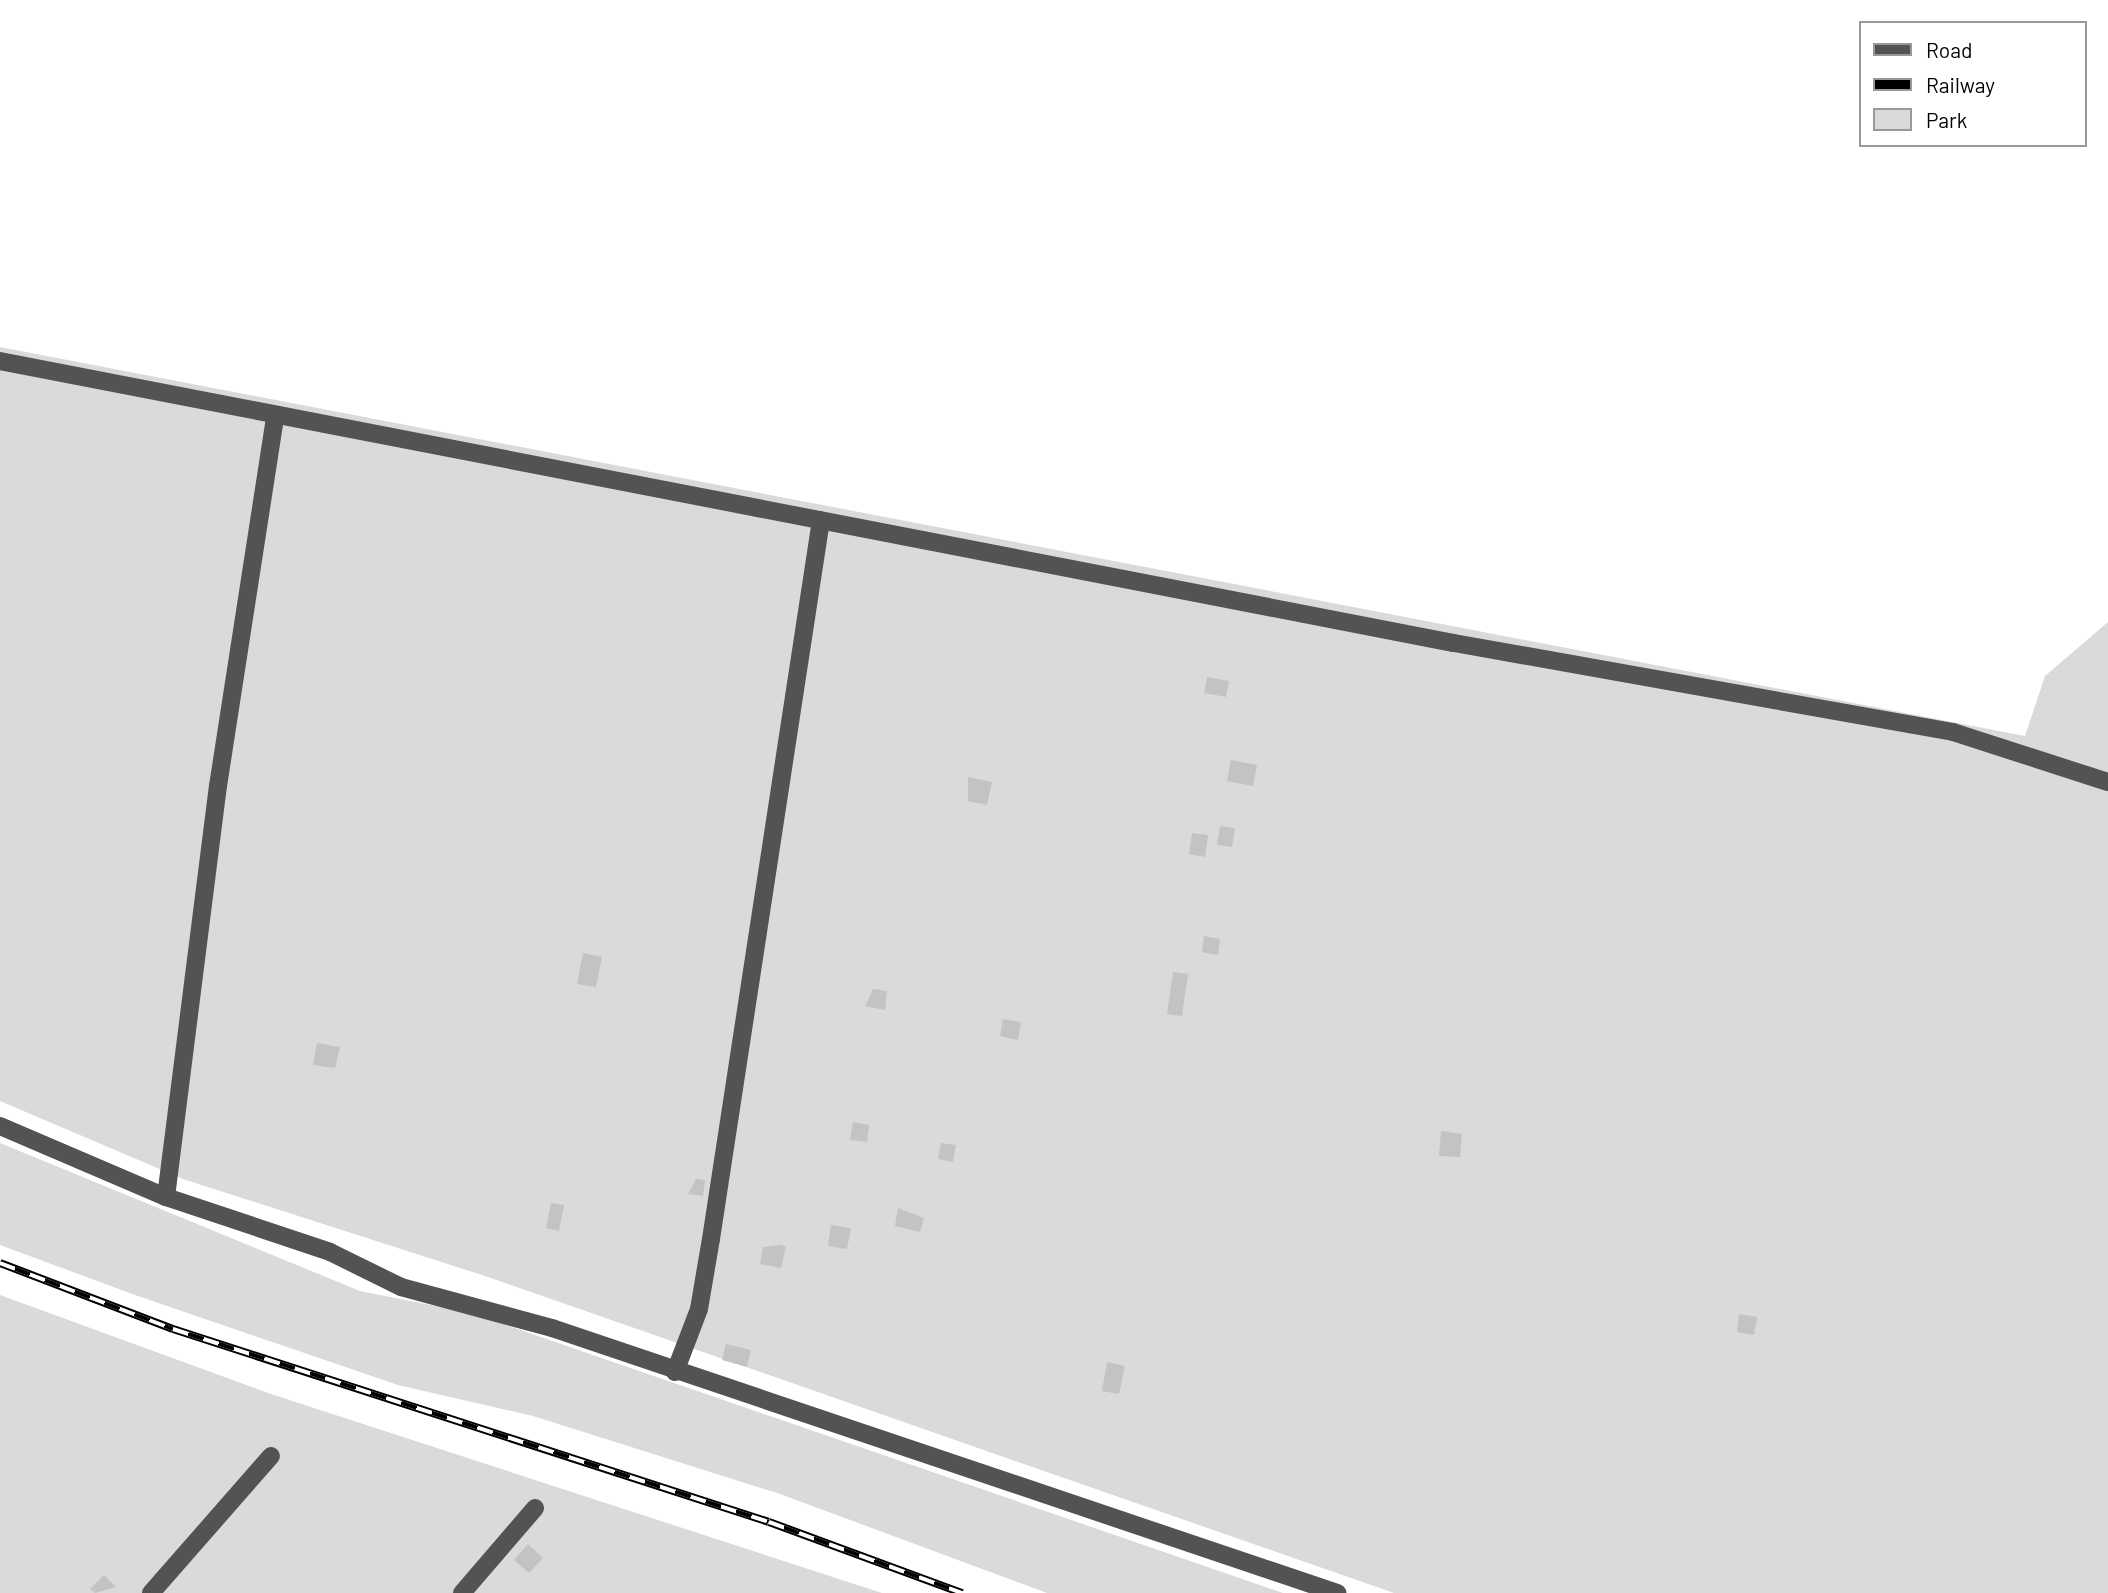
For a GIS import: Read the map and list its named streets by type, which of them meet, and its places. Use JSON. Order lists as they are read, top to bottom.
{
  "legend": ["Road", "Railway", "Park"]
}
